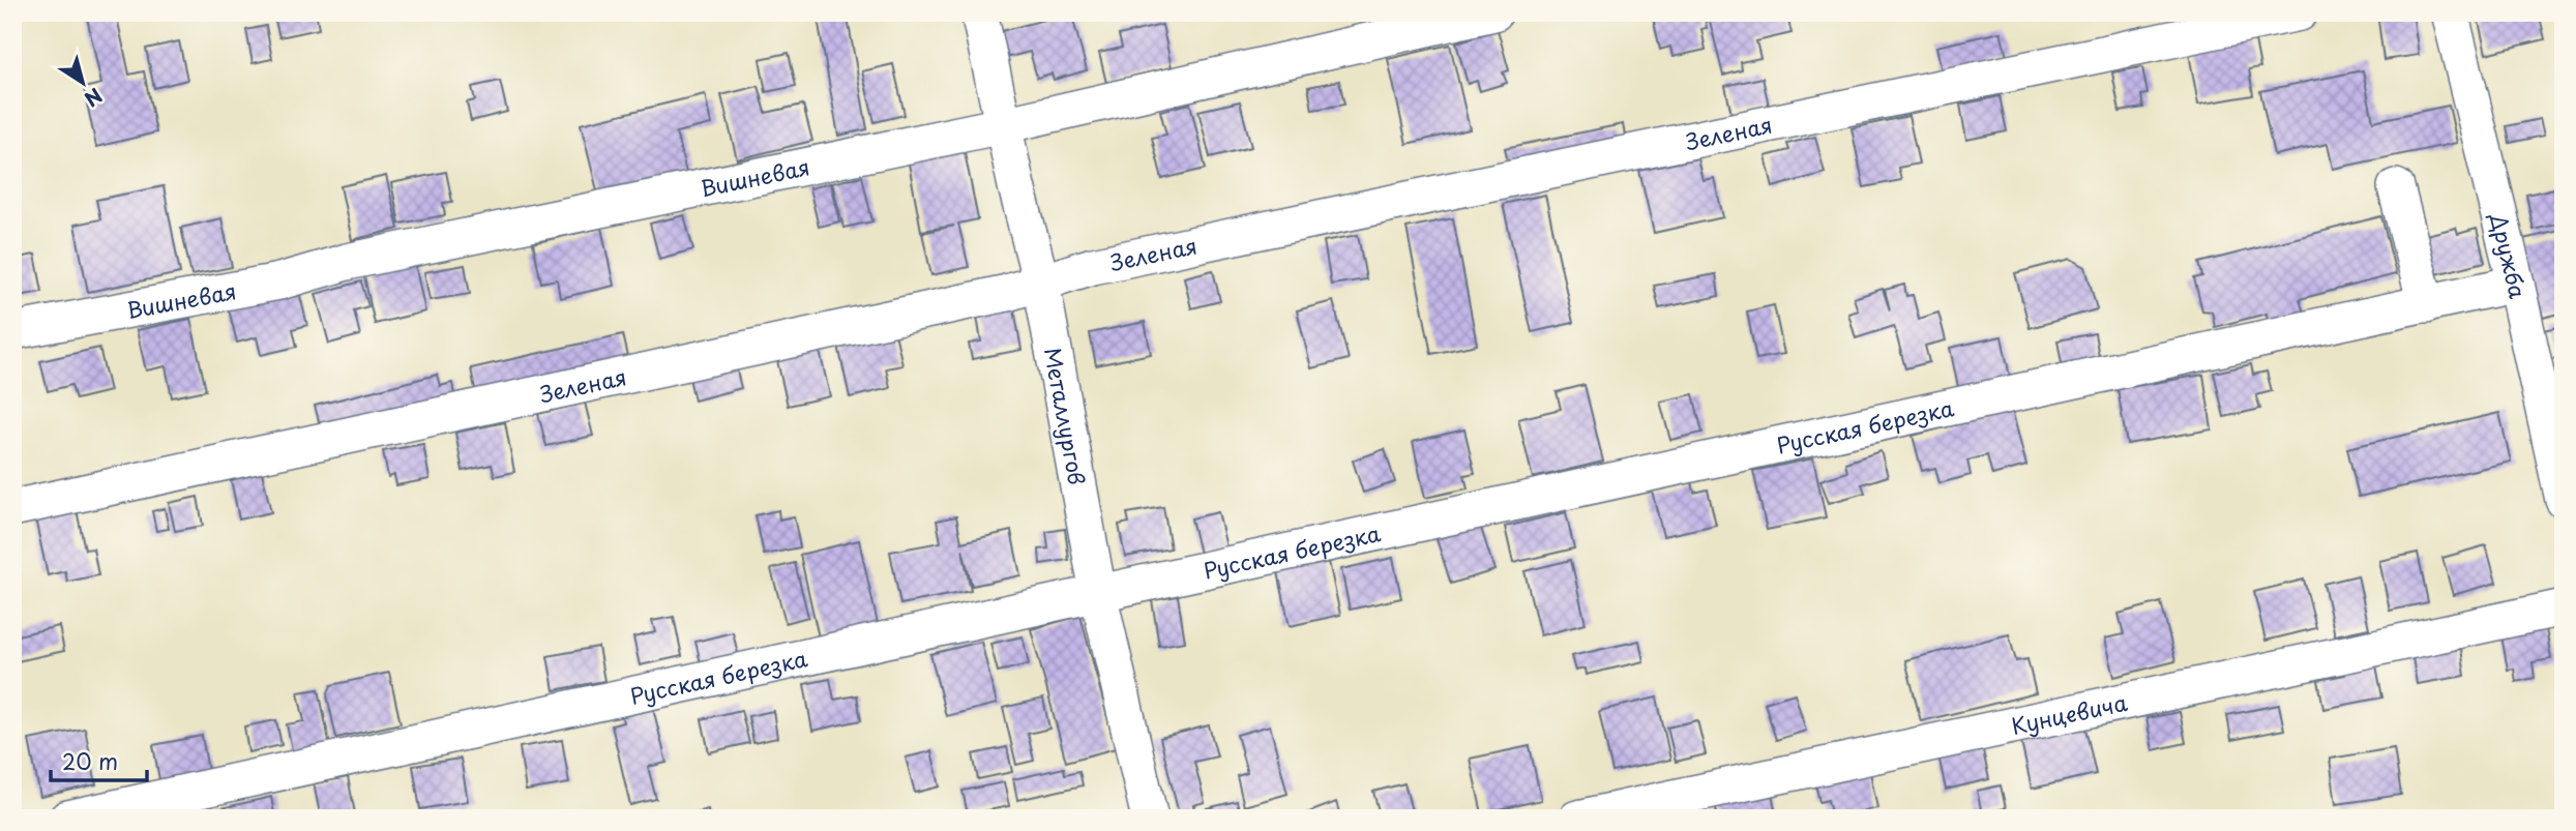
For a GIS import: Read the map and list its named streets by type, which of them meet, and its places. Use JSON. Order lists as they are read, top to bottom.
{
  "streets": {
    "street": [
      "Зеленая",
      "Вишневая",
      "Дружба",
      "Металлургов",
      "Русская березка",
      "Кунцевича"
    ]
  },
  "crossings": [
    ["Зеленая", "Металлургов"],
    ["Вишневая", "Металлургов"],
    ["Дружба", "Русская березка"],
    ["Металлургов", "Русская березка"]
  ],
  "scale_bar": "20 m",
  "north": "bottom right"
}
